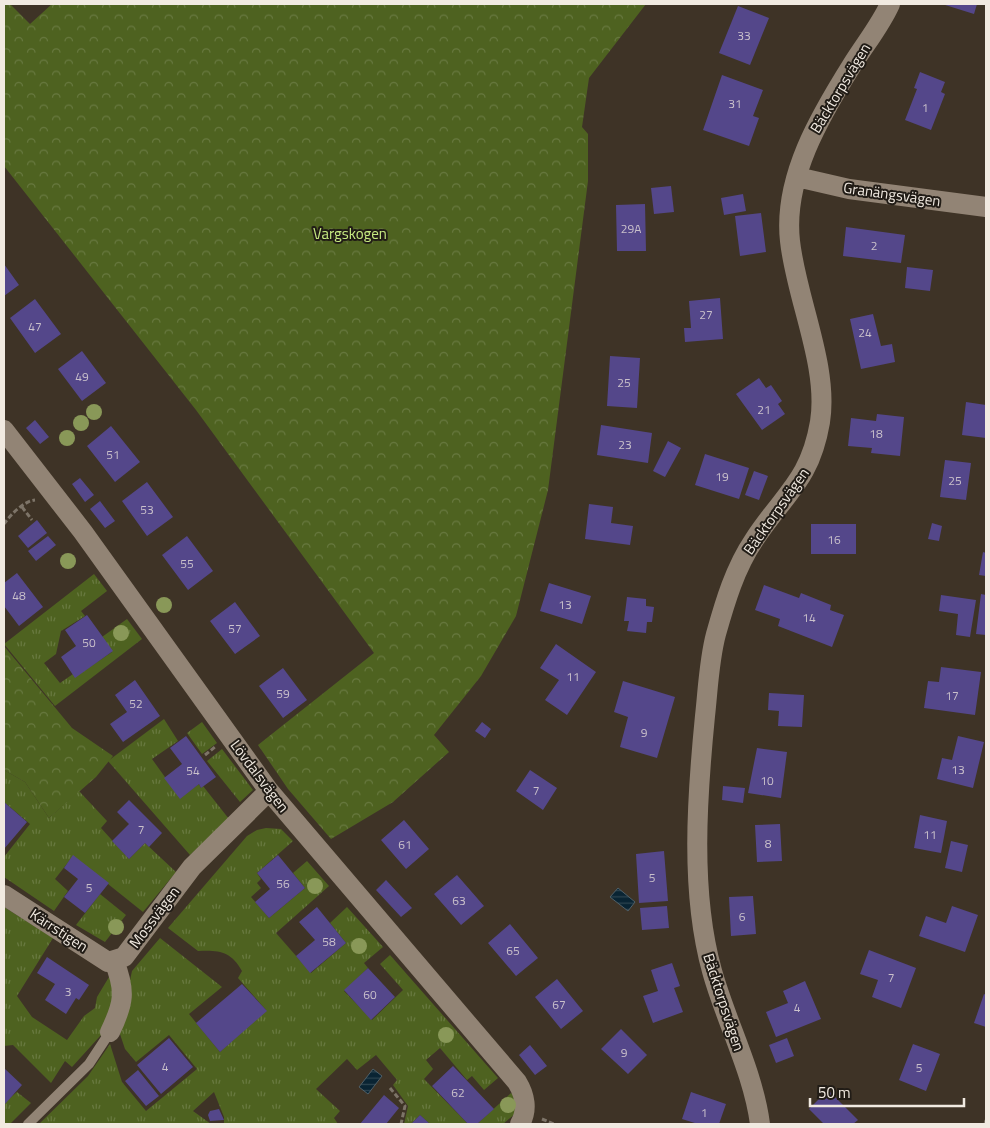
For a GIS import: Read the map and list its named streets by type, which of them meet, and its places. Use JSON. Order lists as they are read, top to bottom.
{
  "streets": {
    "street": [
      "Bäcktorpsvägen",
      "Granängsvägen",
      "Lövdalsvägen",
      "Mossvägen",
      "Kärrstigen"
    ]
  },
  "crossings": [
    ["Bäcktorpsvägen", "Granängsvägen"],
    ["Lövdalsvägen", "Mossvägen"],
    ["Mossvägen", "Kärrstigen"]
  ],
  "parks": ["Vargskogen"],
  "house_numbers": [
    "33",
    "31",
    "1",
    "29A",
    "2",
    "27",
    "47",
    "24",
    "49",
    "25",
    "21",
    "18",
    "23",
    "51",
    "19",
    "25",
    "53",
    "16",
    "55",
    "48",
    "13",
    "14",
    "57",
    "50",
    "11",
    "59",
    "17",
    "52",
    "9",
    "13",
    "54",
    "10",
    "7",
    "7",
    "11",
    "8",
    "61",
    "5",
    "56",
    "5",
    "63",
    "6",
    "58",
    "65",
    "7",
    "3",
    "60",
    "67",
    "4",
    "9",
    "4",
    "5",
    "62",
    "1"
  ],
  "scale_bar": "50 m"
}
